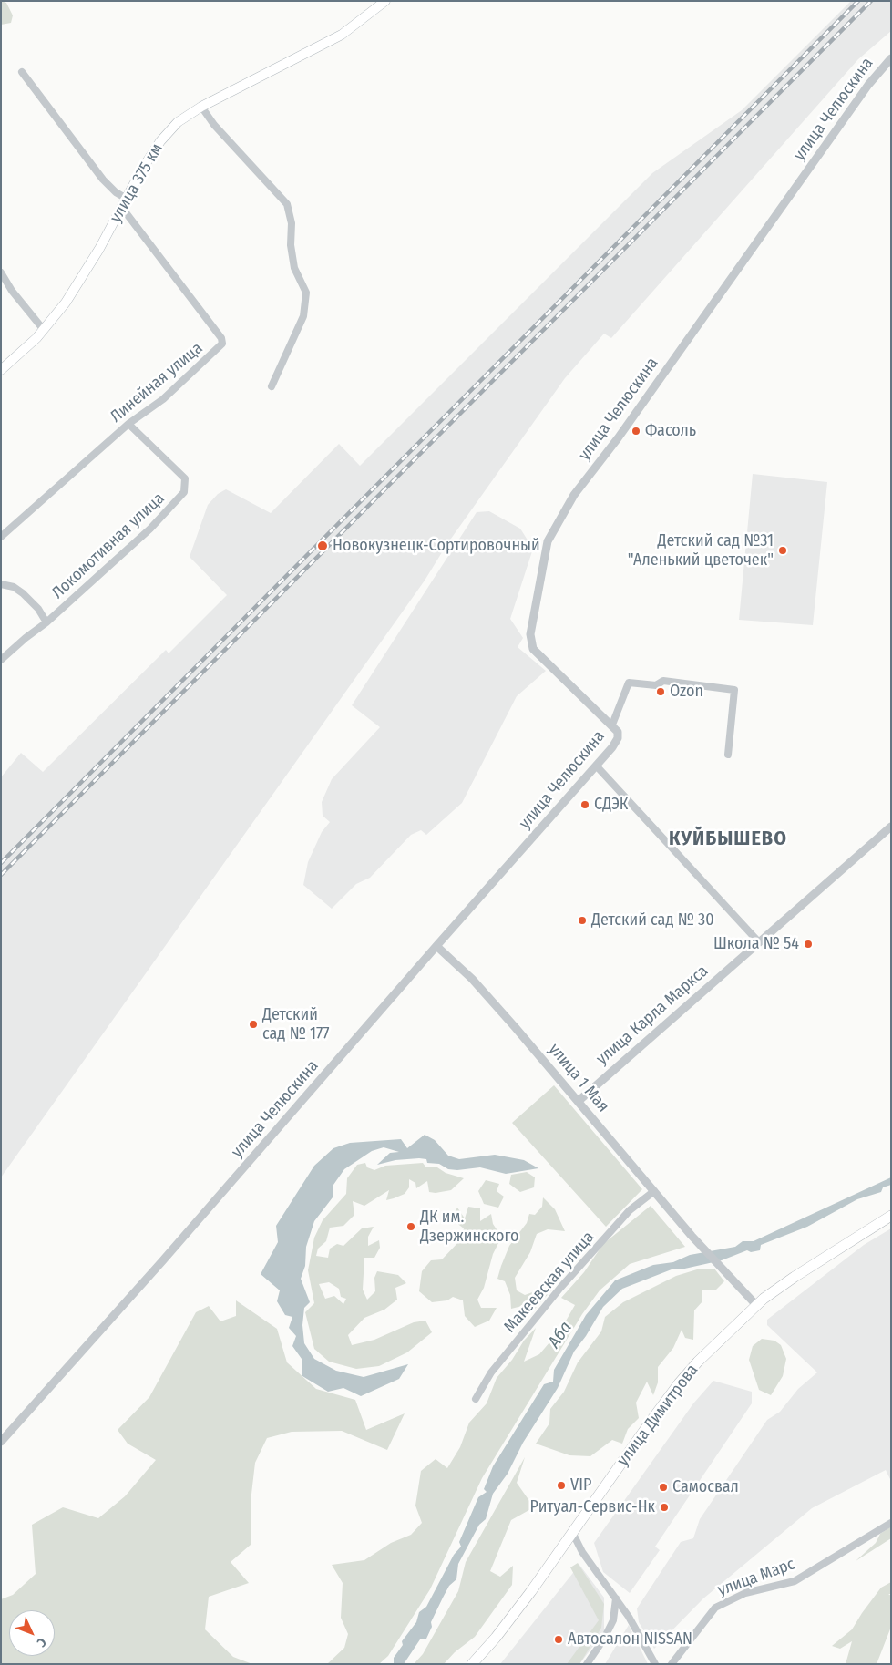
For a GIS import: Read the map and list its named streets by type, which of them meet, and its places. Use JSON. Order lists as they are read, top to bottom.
{
  "streets": {
    "main road": ["улица 375 км", "улица Димитрова"],
    "street": [
      "улица Челюскина",
      "Линейная улица",
      "Локомотивная улица",
      "улица Карла Маркса",
      "улица 1 Мая",
      "Макеевская улица",
      "улица Марс"
    ]
  },
  "crossings": [
    ["улица Челюскина", "улица 1 Мая"],
    ["улица 375 км", "Линейная улица"],
    ["Линейная улица", "Локомотивная улица"],
    ["улица Карла Маркса", "улица 1 Мая"],
    ["улица 1 Мая", "Макеевская улица"],
    ["улица 1 Мая", "улица Димитрова"]
  ],
  "districts": ["КУЙБЫШЕВО"],
  "water": ["Аба"],
  "places": [
    "Фасоль",
    "Новокузнецк-Сортировочный",
    "Детский сад №31 \"Аленький цветочек\"",
    "Ozon",
    "СДЭК",
    "Детский сад № 30",
    "Школа № 54",
    "Детский сад № 177",
    "ДК им. Дзержинского",
    "VIP",
    "Самосвал",
    "Ритуал-Сервис-Нк",
    "Автосалон NISSAN"
  ],
  "north": "bottom right"
}
